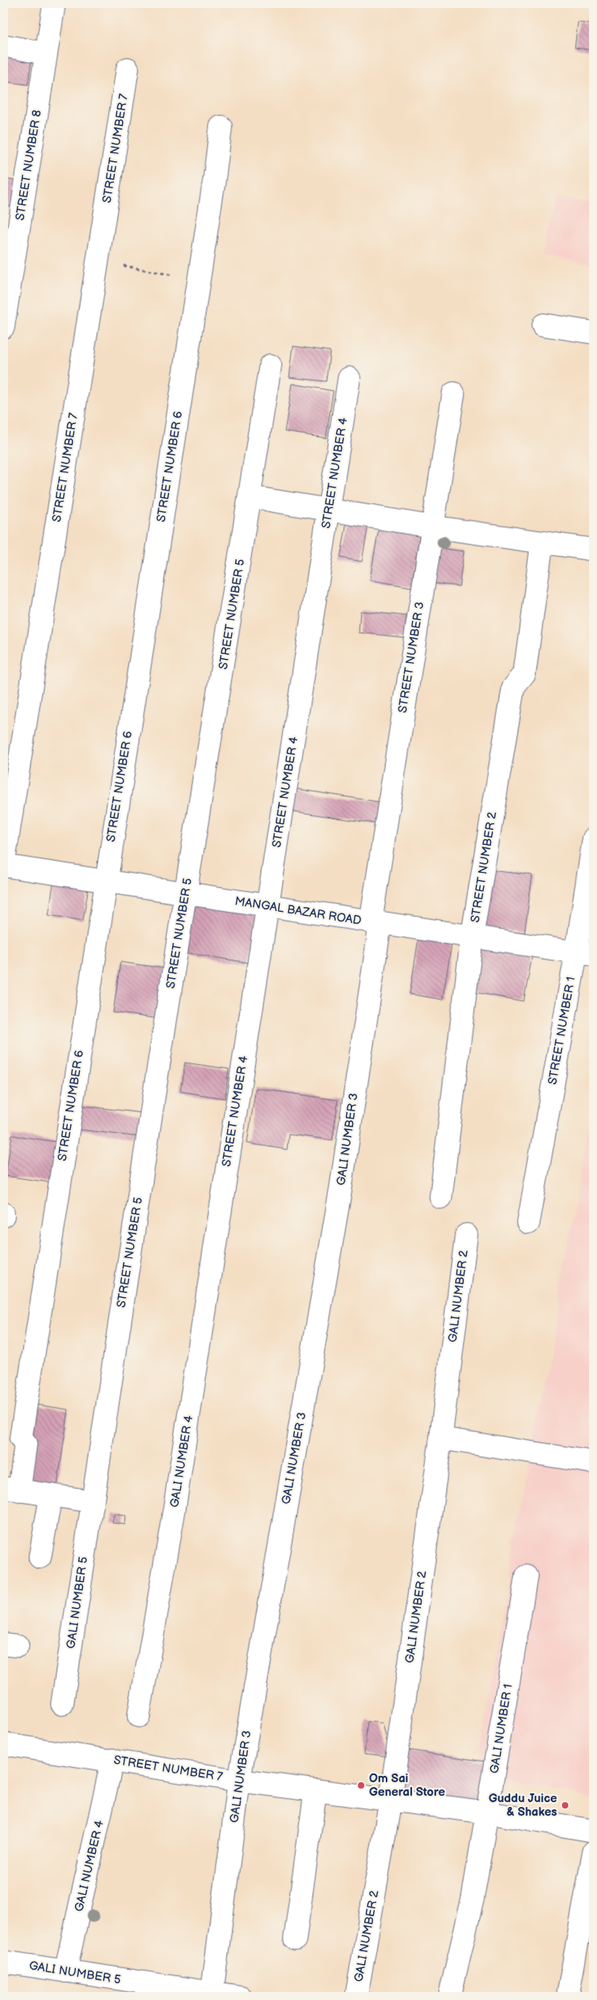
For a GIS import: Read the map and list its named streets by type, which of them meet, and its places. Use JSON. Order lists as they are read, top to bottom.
{
  "streets": {
    "street": [
      "STREET NUMBER 7",
      "STREET NUMBER 8",
      "STREET NUMBER 6",
      "STREET NUMBER 4",
      "STREET NUMBER 5",
      "STREET NUMBER 3",
      "STREET NUMBER 2",
      "MANGAL BAZAR ROAD",
      "STREET NUMBER 1",
      "GALI NUMBER 3",
      "GALI NUMBER 2",
      "GALI NUMBER 4",
      "GALI NUMBER 5",
      "GALI NUMBER 1"
    ]
  },
  "crossings": [
    ["STREET NUMBER 7", "MANGAL BAZAR ROAD"],
    ["STREET NUMBER 7", "GALI NUMBER 3"],
    ["STREET NUMBER 7", "GALI NUMBER 2"],
    ["STREET NUMBER 7", "GALI NUMBER 4"],
    ["STREET NUMBER 7", "GALI NUMBER 1"],
    ["STREET NUMBER 6", "MANGAL BAZAR ROAD"],
    ["STREET NUMBER 4", "MANGAL BAZAR ROAD"],
    ["STREET NUMBER 4", "GALI NUMBER 4"],
    ["STREET NUMBER 5", "MANGAL BAZAR ROAD"],
    ["STREET NUMBER 5", "GALI NUMBER 5"],
    ["STREET NUMBER 3", "MANGAL BAZAR ROAD"],
    ["STREET NUMBER 3", "GALI NUMBER 3"],
    ["STREET NUMBER 2", "MANGAL BAZAR ROAD"],
    ["MANGAL BAZAR ROAD", "STREET NUMBER 1"],
    ["MANGAL BAZAR ROAD", "GALI NUMBER 3"],
    ["GALI NUMBER 3", "GALI NUMBER 5"],
    ["GALI NUMBER 4", "GALI NUMBER 5"]
  ],
  "places": ["Om Sai General Store", "Guddu Juice & Shakes"]
}
